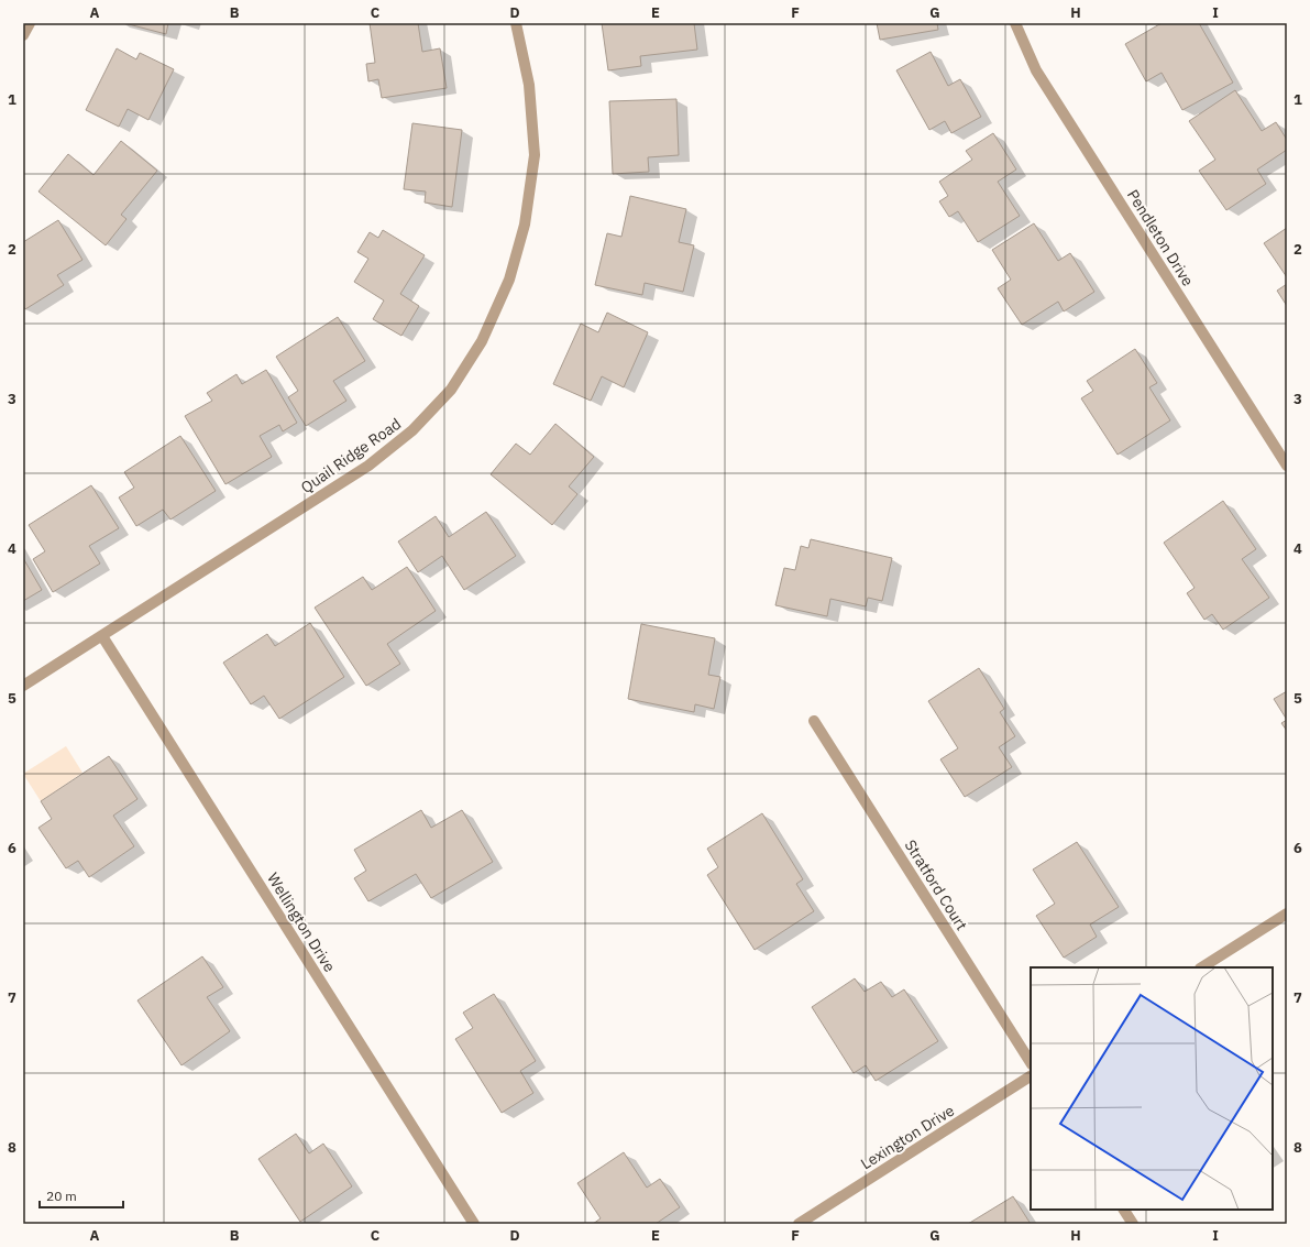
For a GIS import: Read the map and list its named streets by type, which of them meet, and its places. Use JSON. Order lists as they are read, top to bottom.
{
  "streets": {
    "street": [
      "Pendleton Drive",
      "Quail Ridge Road",
      "Stratford Court",
      "Wellington Drive",
      "Lexington Drive"
    ]
  },
  "crossings": [
    ["Quail Ridge Road", "Wellington Drive"]
  ],
  "scale_bar": "20 m",
  "grid": {
    "columns": [
      "A",
      "B",
      "C",
      "D",
      "E",
      "F",
      "G",
      "H",
      "I"
    ],
    "rows": [
      "1",
      "2",
      "3",
      "4",
      "5",
      "6",
      "7",
      "8"
    ]
  }
}
